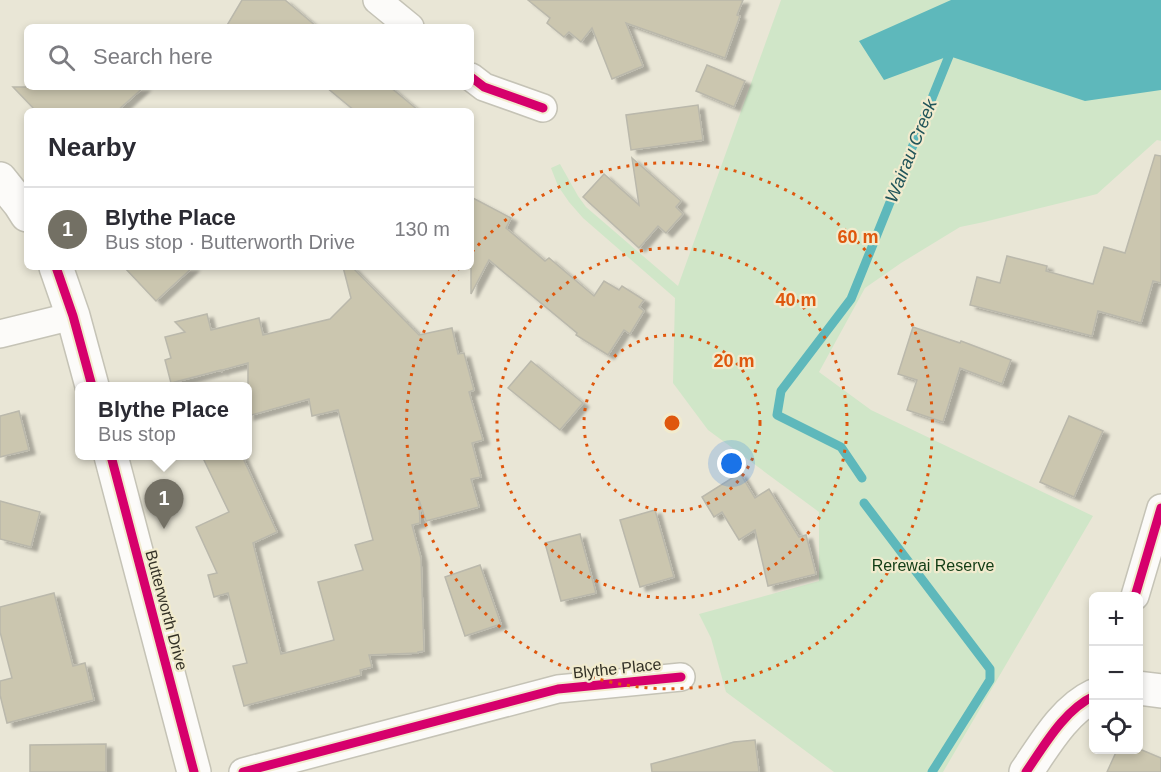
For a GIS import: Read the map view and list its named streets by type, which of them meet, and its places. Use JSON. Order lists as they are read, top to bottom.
{
  "streets": {
    "street": ["Butterworth Drive", "Blythe Place"]
  },
  "water": ["Wairau Creek"],
  "parks": ["Rerewai Reserve"],
  "page": {
    "search": "Search here",
    "heading": "Nearby",
    "list": [
      {
        "mark": "1",
        "name": "Blythe Place",
        "note": "Bus stop · Butterworth Drive",
        "value": "130 m"
      }
    ],
    "popup": ["Blythe Place", "Bus stop"],
    "pins": "1",
    "map_buttons": ["+", "−"]
  },
  "rings": ["60 m", "40 m", "20 m"]
}
